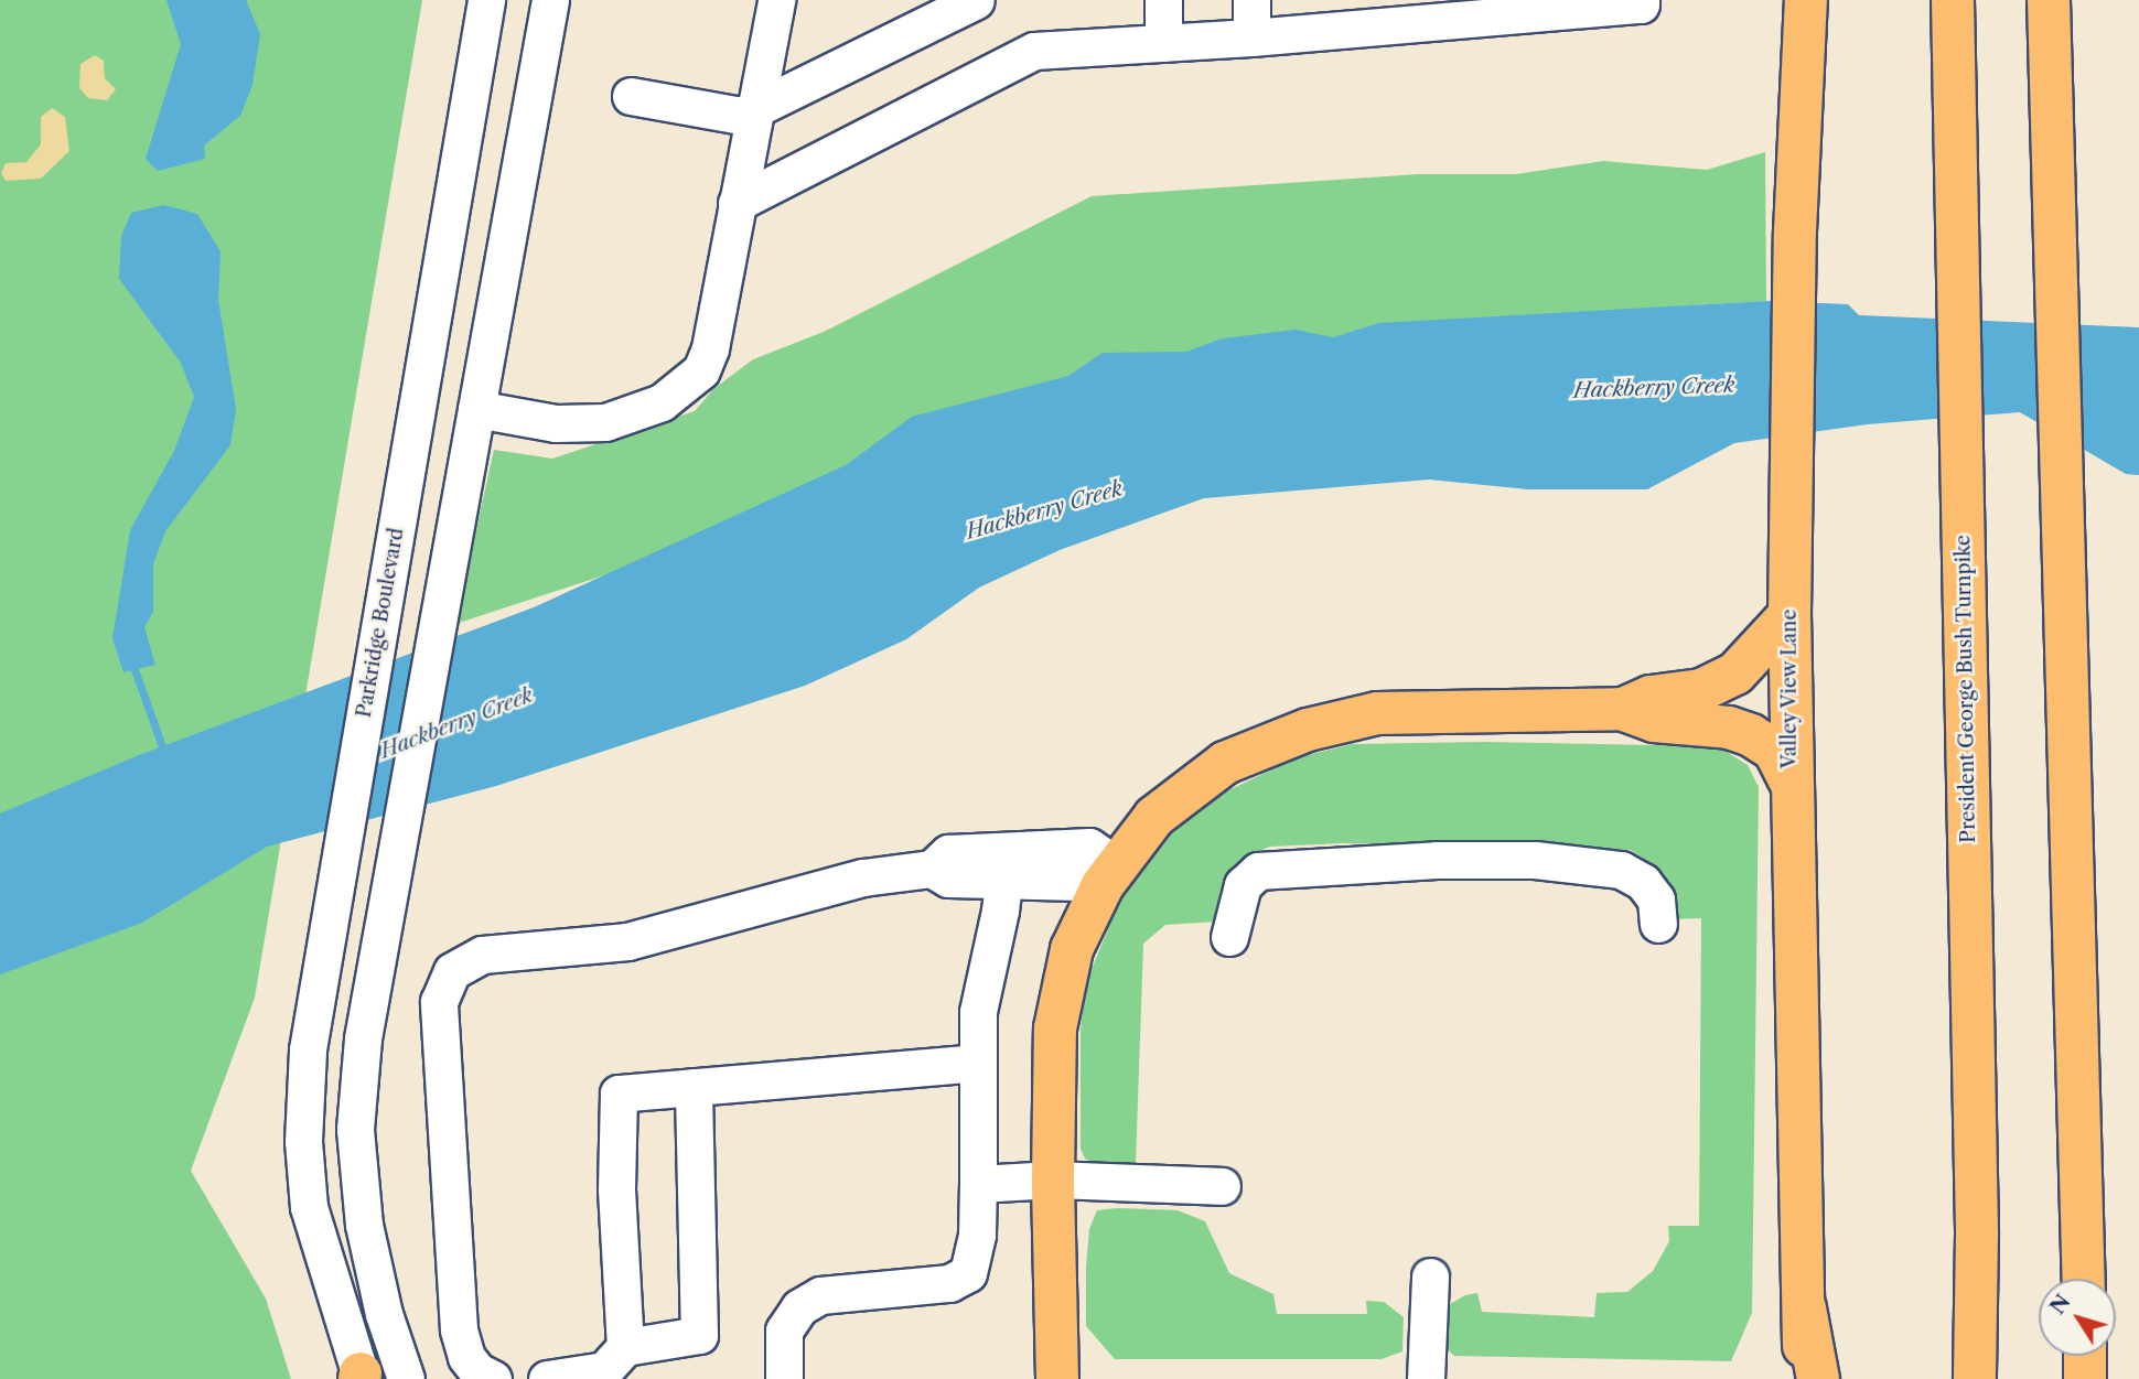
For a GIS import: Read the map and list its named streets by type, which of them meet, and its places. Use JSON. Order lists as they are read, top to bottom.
{
  "streets": {
    "main road": ["Valley View Lane", "President George Bush Turnpike"],
    "street": ["Parkridge Boulevard"]
  },
  "water": ["Hackberry Creek"],
  "north": "top left"
}
